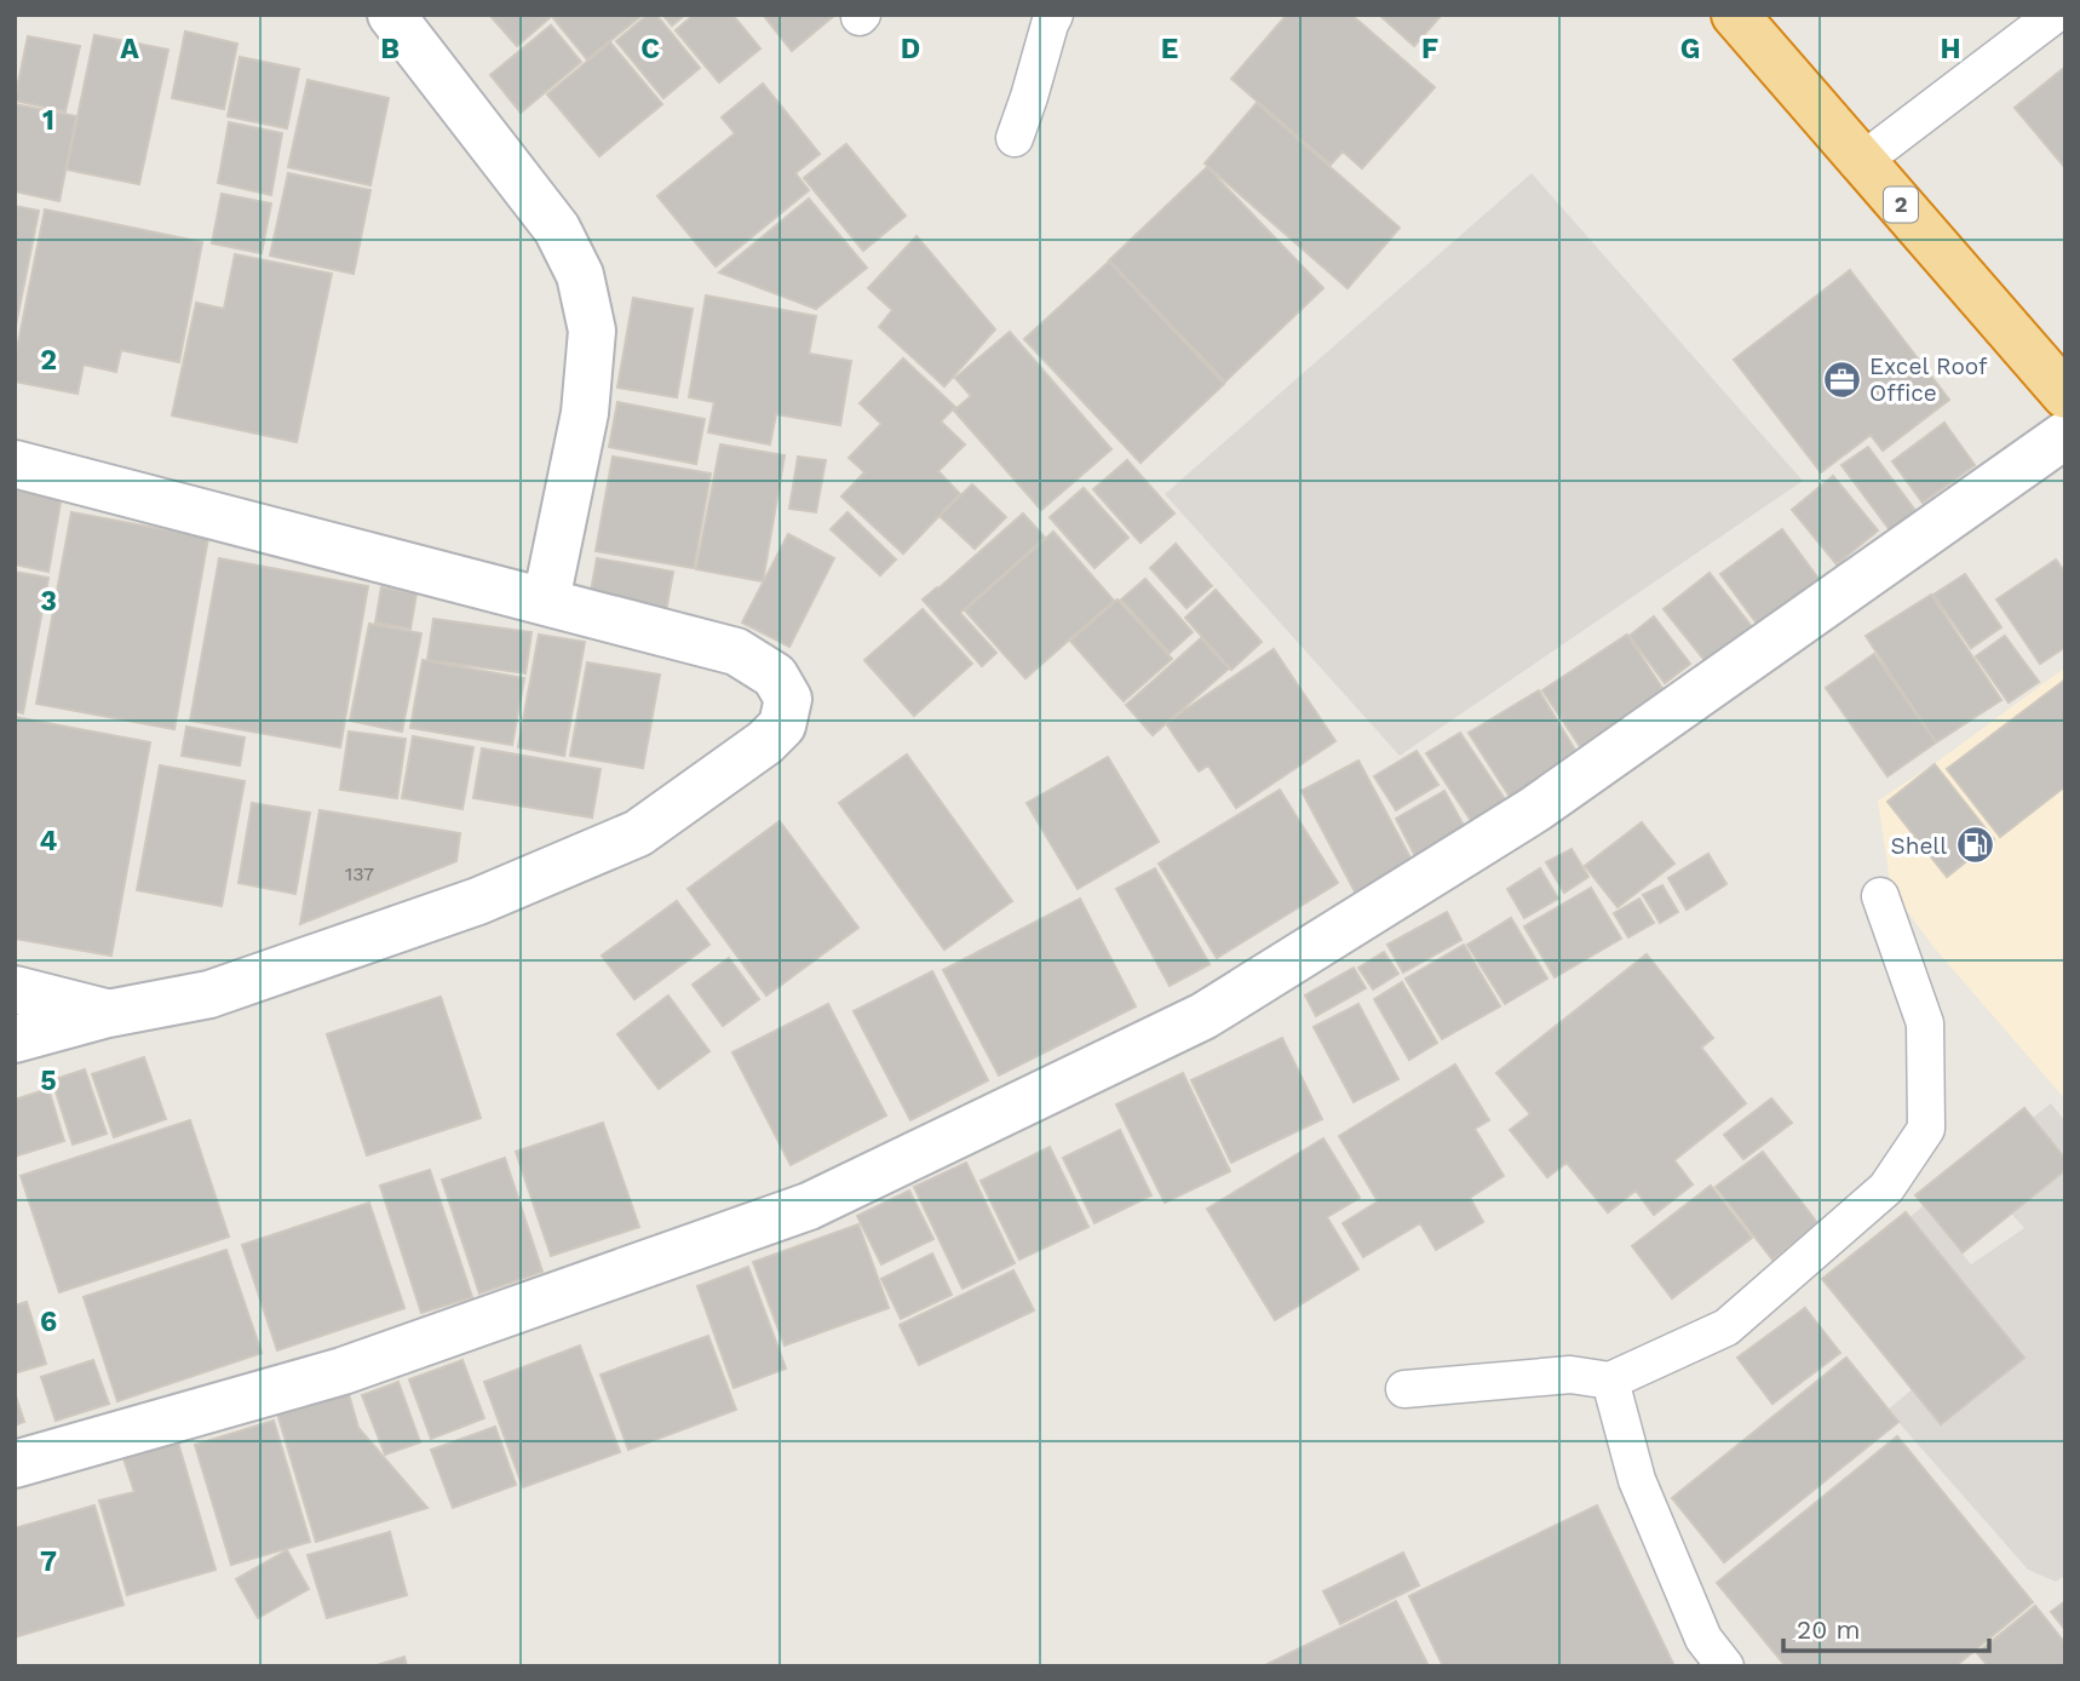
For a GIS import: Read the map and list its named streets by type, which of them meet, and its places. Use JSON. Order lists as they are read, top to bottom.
{
  "streets": {
    "highway": ["2"]
  },
  "places": {
    "office": ["Excel Roof Office"],
    "fuel station": ["Shell"]
  },
  "house_numbers": ["137"],
  "scale_bar": "20 m",
  "grid": {
    "columns": [
      "A",
      "B",
      "C",
      "D",
      "E",
      "F",
      "G",
      "H"
    ],
    "rows": [
      "1",
      "2",
      "3",
      "4",
      "5",
      "6",
      "7"
    ]
  }
}
